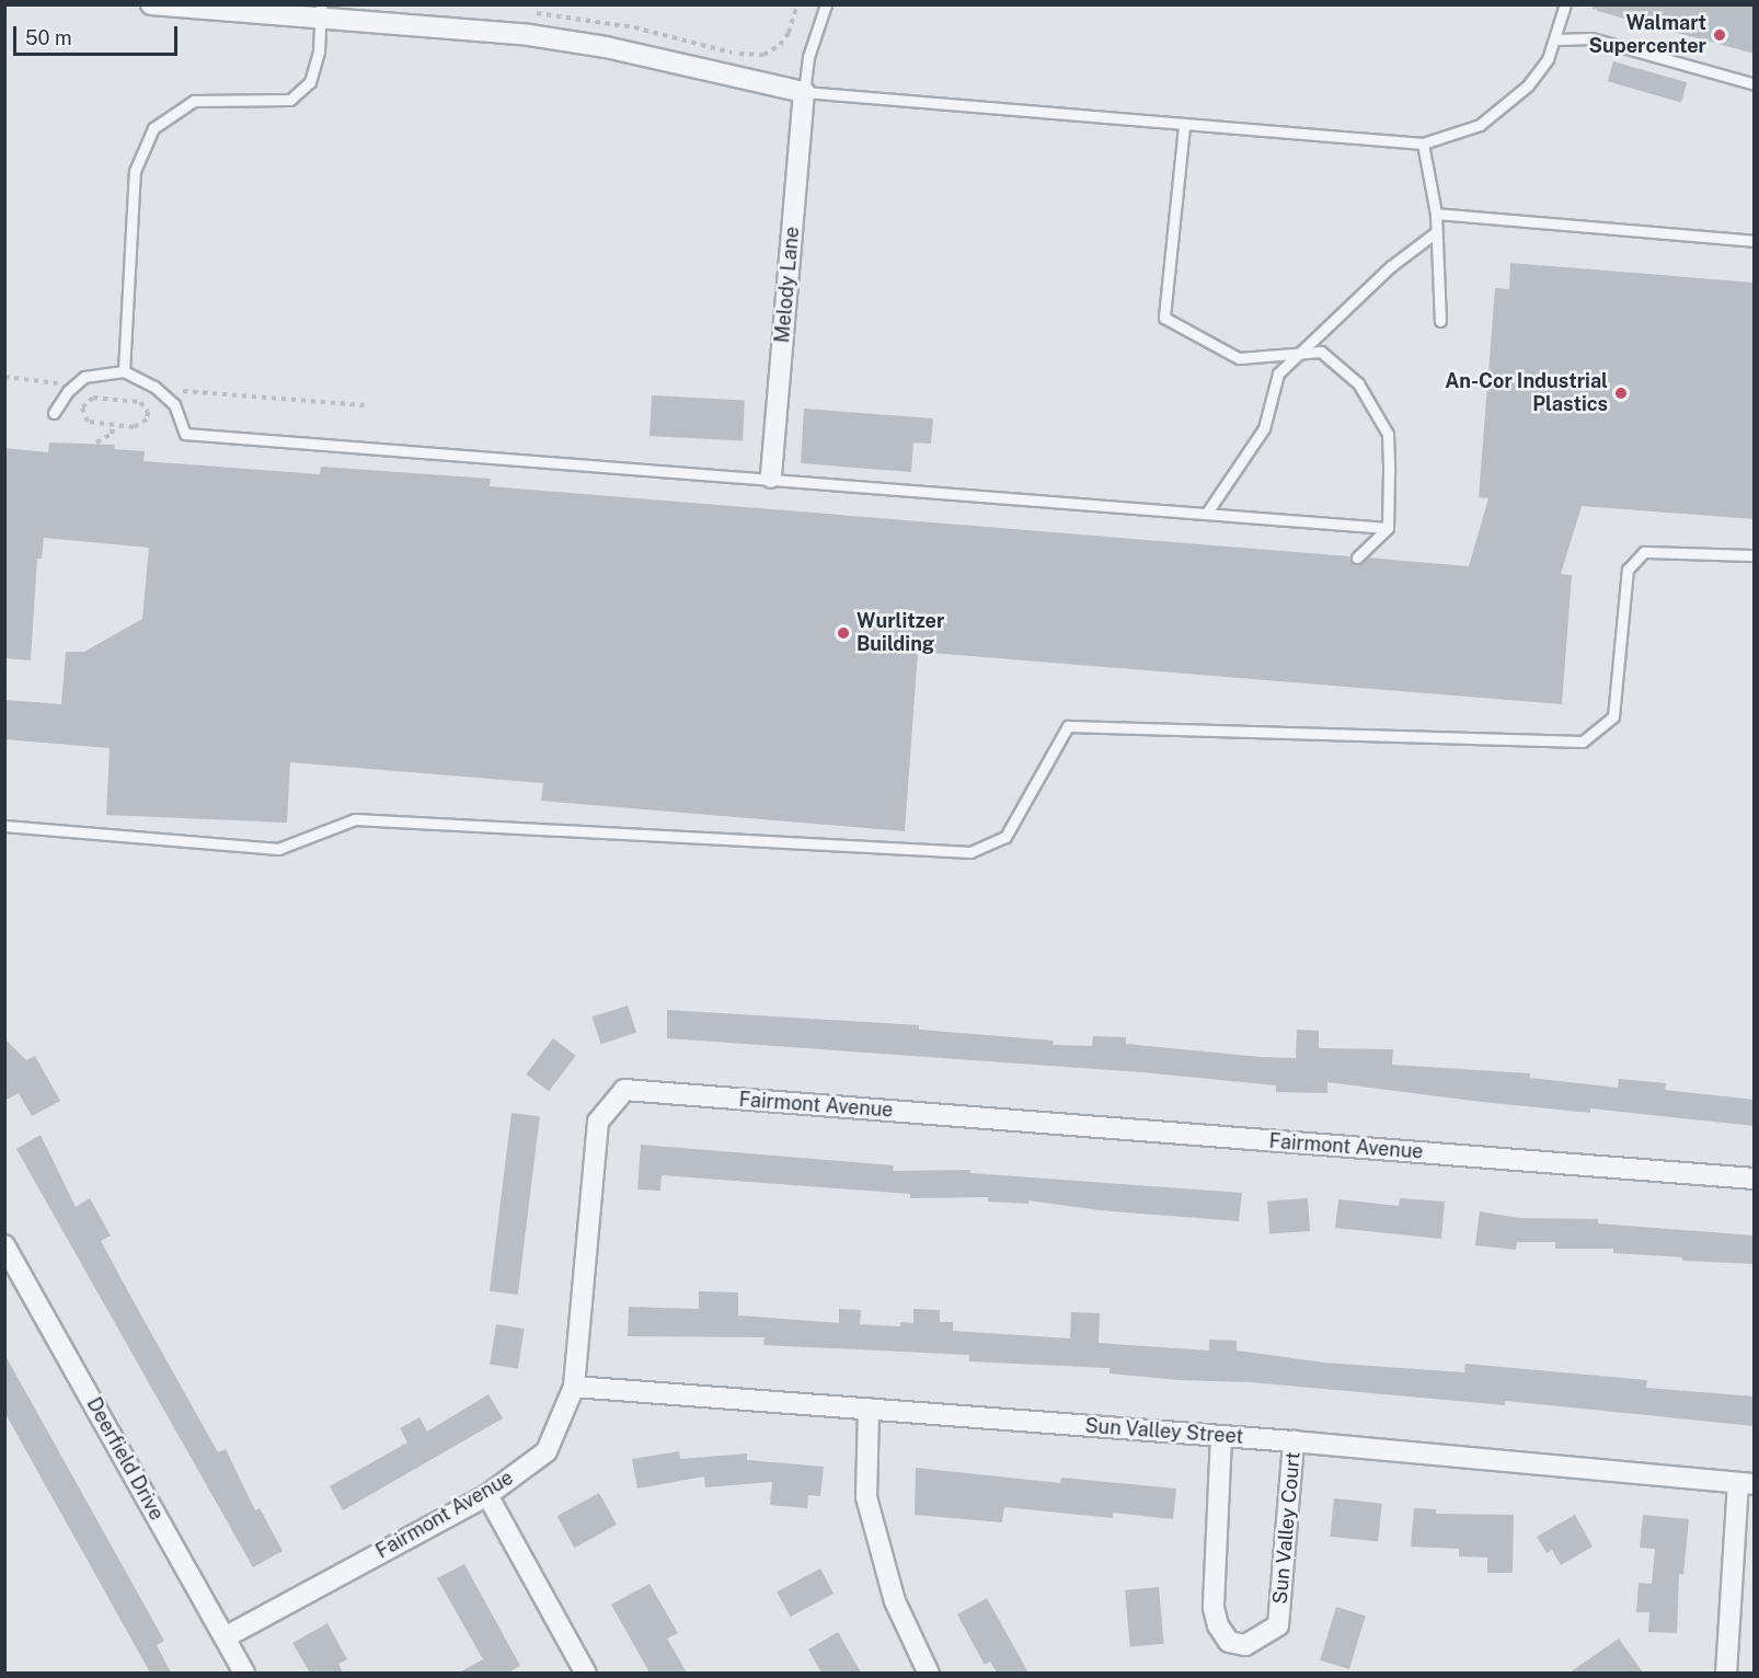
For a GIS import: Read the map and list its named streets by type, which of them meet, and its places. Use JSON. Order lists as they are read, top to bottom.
{
  "streets": {
    "street": [
      "Melody Lane",
      "Fairmont Avenue",
      "Sun Valley Street",
      "Deerfield Drive",
      "Sun Valley Court"
    ]
  },
  "crossings": [
    ["Fairmont Avenue", "Sun Valley Street"],
    ["Fairmont Avenue", "Deerfield Drive"],
    ["Sun Valley Street", "Sun Valley Court"]
  ],
  "places": ["Walmart Supercenter", "An-Cor Industrial Plastics", "Wurlitzer Building"],
  "scale_bar": "50 m"
}
